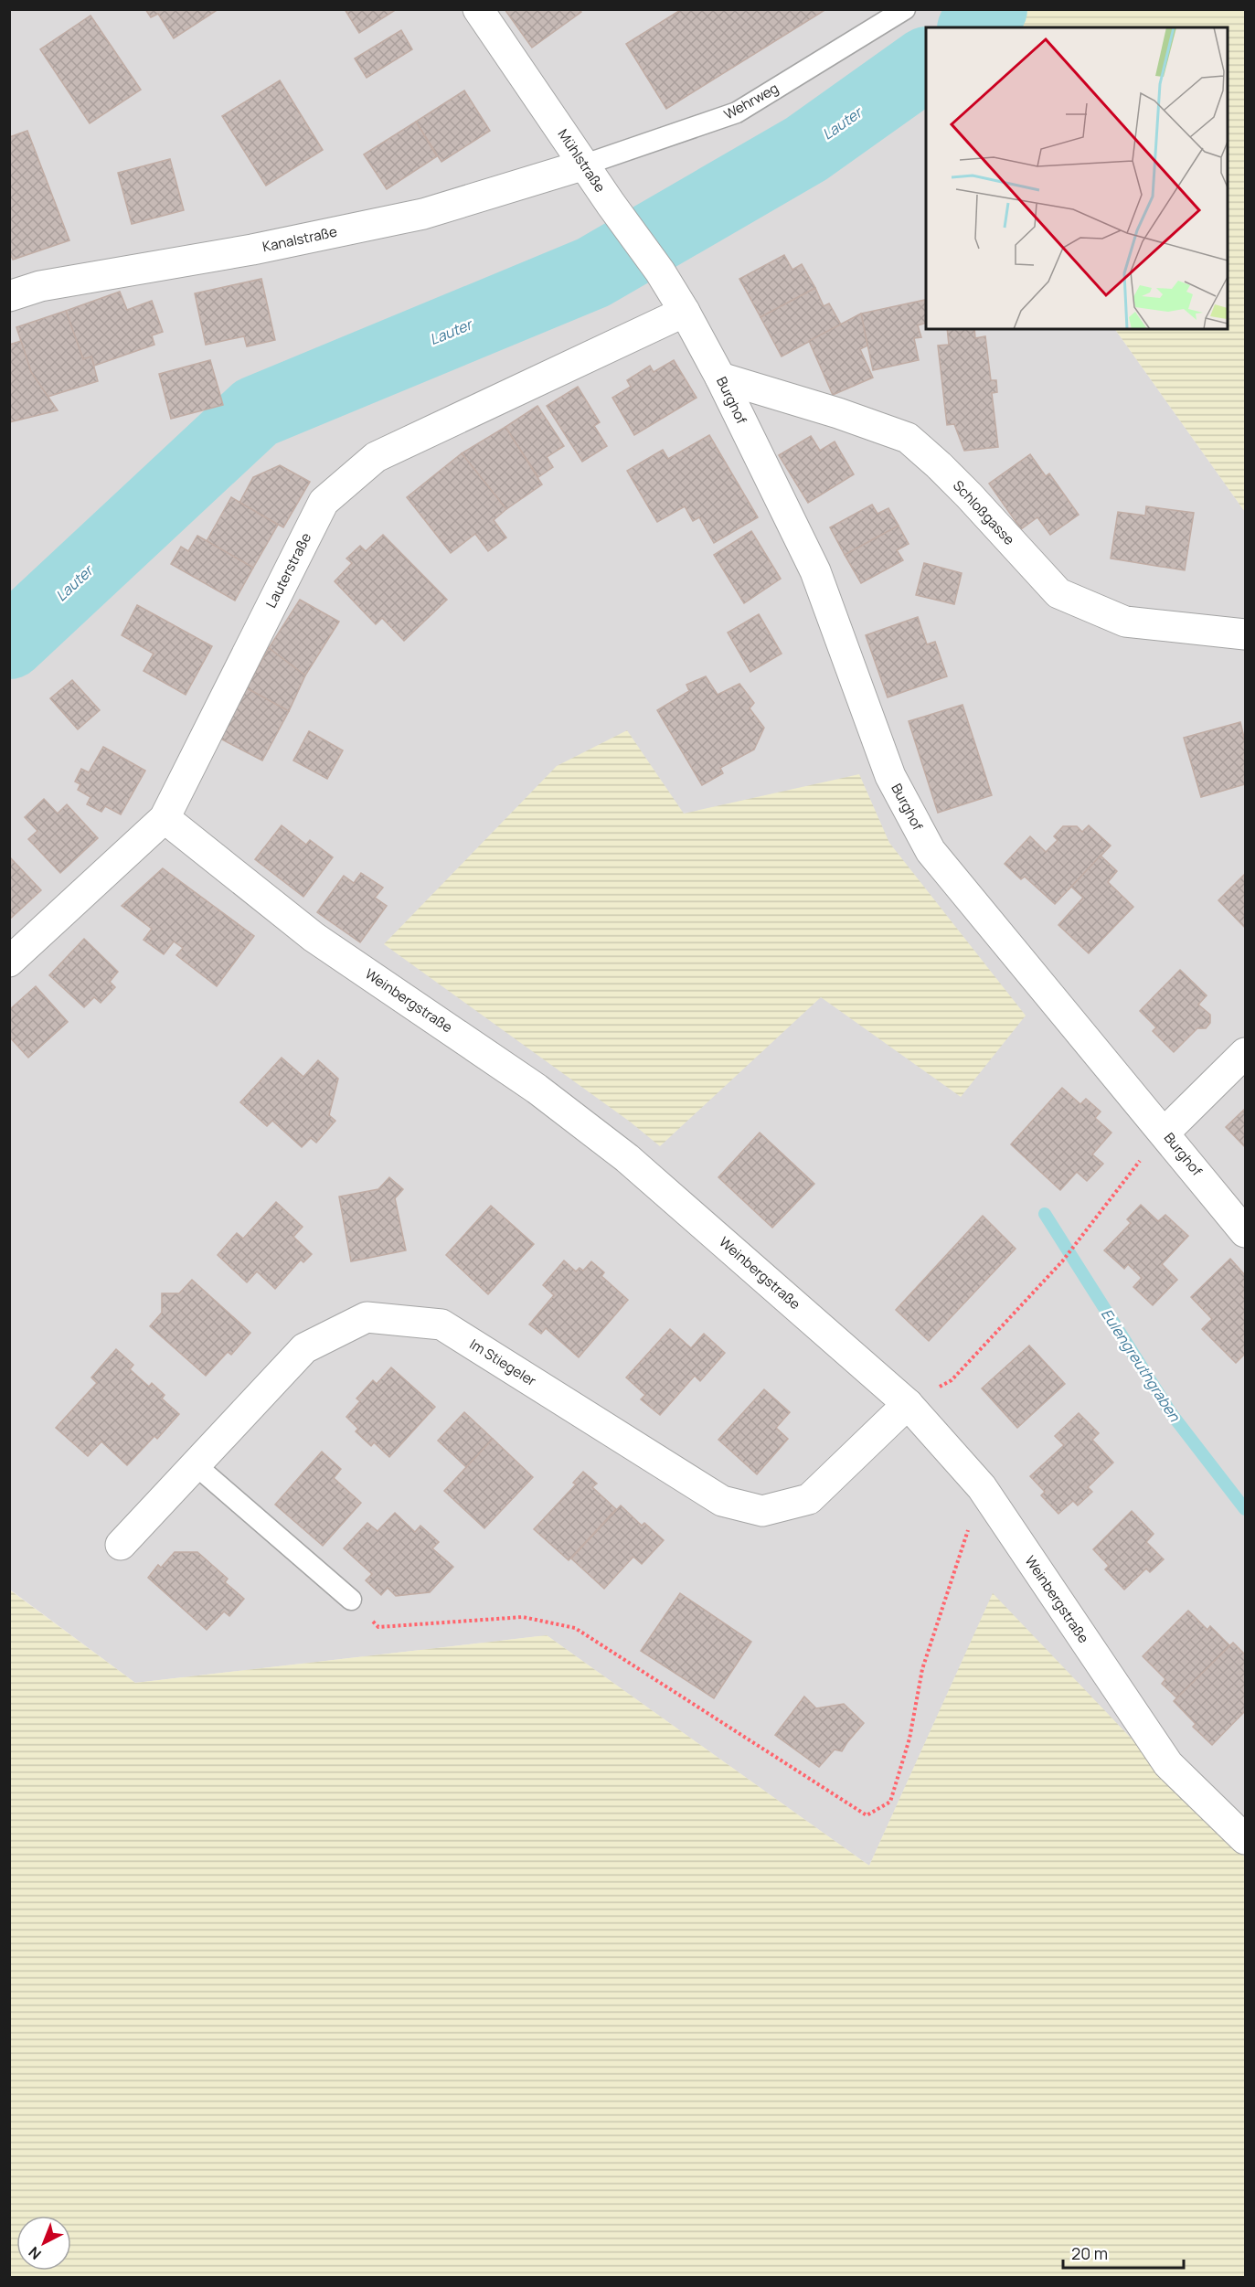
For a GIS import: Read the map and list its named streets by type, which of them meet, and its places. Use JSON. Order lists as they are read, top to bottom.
{
  "streets": {
    "street": [
      "Mühlstraße",
      "Kanalstraße",
      "Burghof",
      "Schloßgasse",
      "Lauterstraße",
      "Weinbergstraße",
      "Im Stiegeler"
    ],
    "lane": ["Wehrweg"]
  },
  "crossings": [
    ["Wehrweg", "Mühlstraße"],
    ["Wehrweg", "Kanalstraße"],
    ["Mühlstraße", "Kanalstraße"],
    ["Mühlstraße", "Burghof"],
    ["Mühlstraße", "Lauterstraße"],
    ["Burghof", "Schloßgasse"],
    ["Burghof", "Lauterstraße"],
    ["Lauterstraße", "Weinbergstraße"],
    ["Weinbergstraße", "Im Stiegeler"]
  ],
  "water": ["Lauter", "Eulengreuthgraben"],
  "scale_bar": "20 m",
  "north": "bottom left"
}
